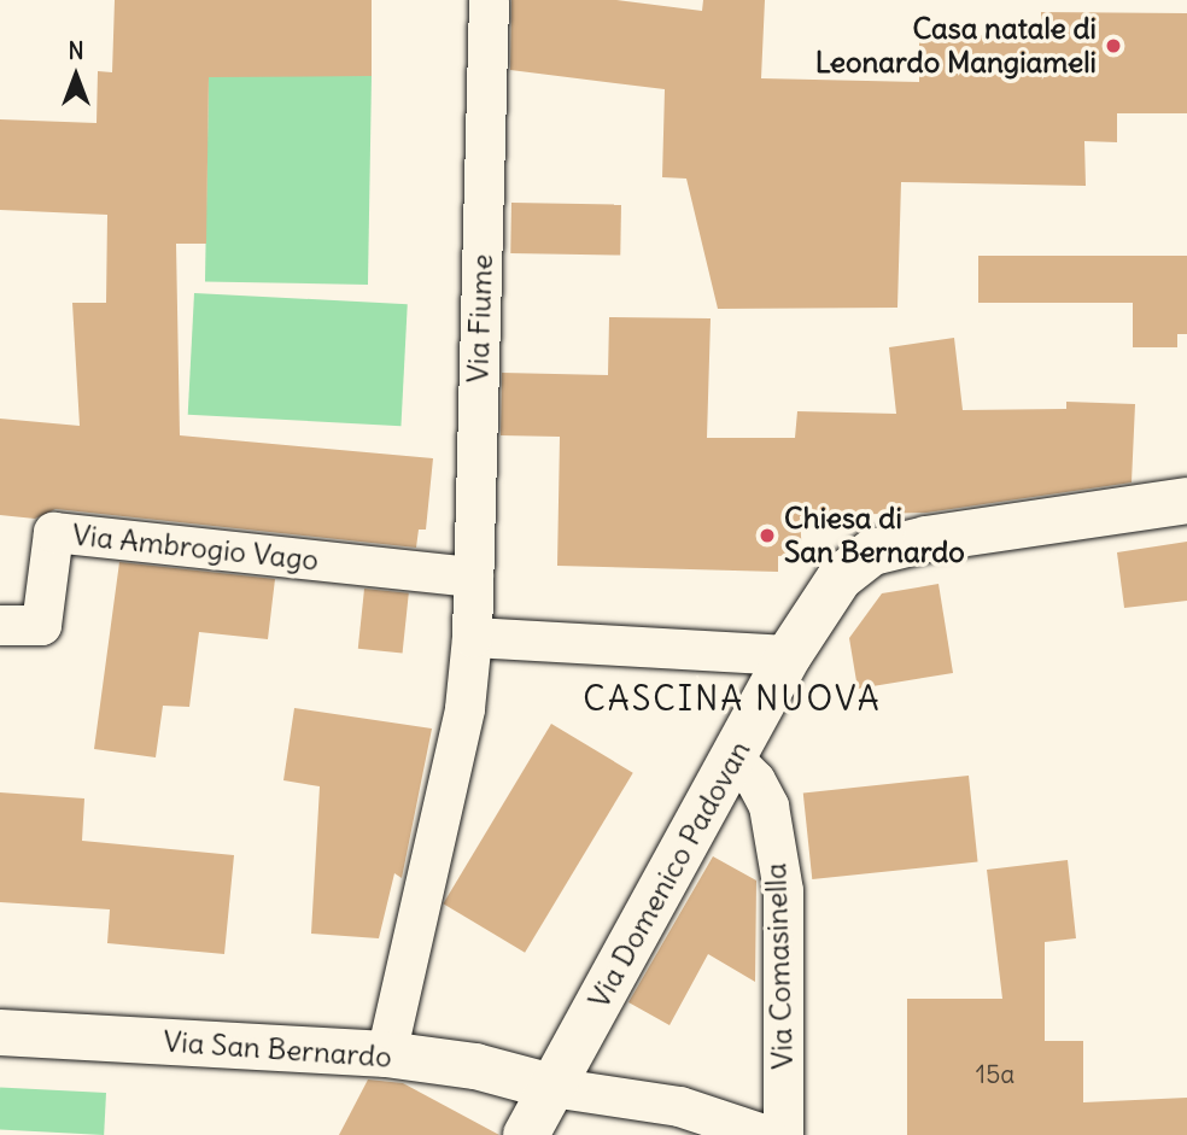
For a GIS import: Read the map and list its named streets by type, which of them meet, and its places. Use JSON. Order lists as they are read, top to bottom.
{
  "streets": {
    "street": [
      "Via Fiume",
      "Via Ambrogio Vago",
      "Via Domenico Padovan",
      "Via Comasinella",
      "Via San Bernardo"
    ]
  },
  "crossings": [
    ["Via Fiume", "Via Ambrogio Vago"],
    ["Via Fiume", "Via San Bernardo"],
    ["Via Domenico Padovan", "Via Comasinella"],
    ["Via Domenico Padovan", "Via San Bernardo"]
  ],
  "districts": ["CASCINA NUOVA"],
  "places": ["Casa natale di Leonardo Mangiameli", "Chiesa di San Bernardo"],
  "house_numbers": ["15a"],
  "north": "top"
}
